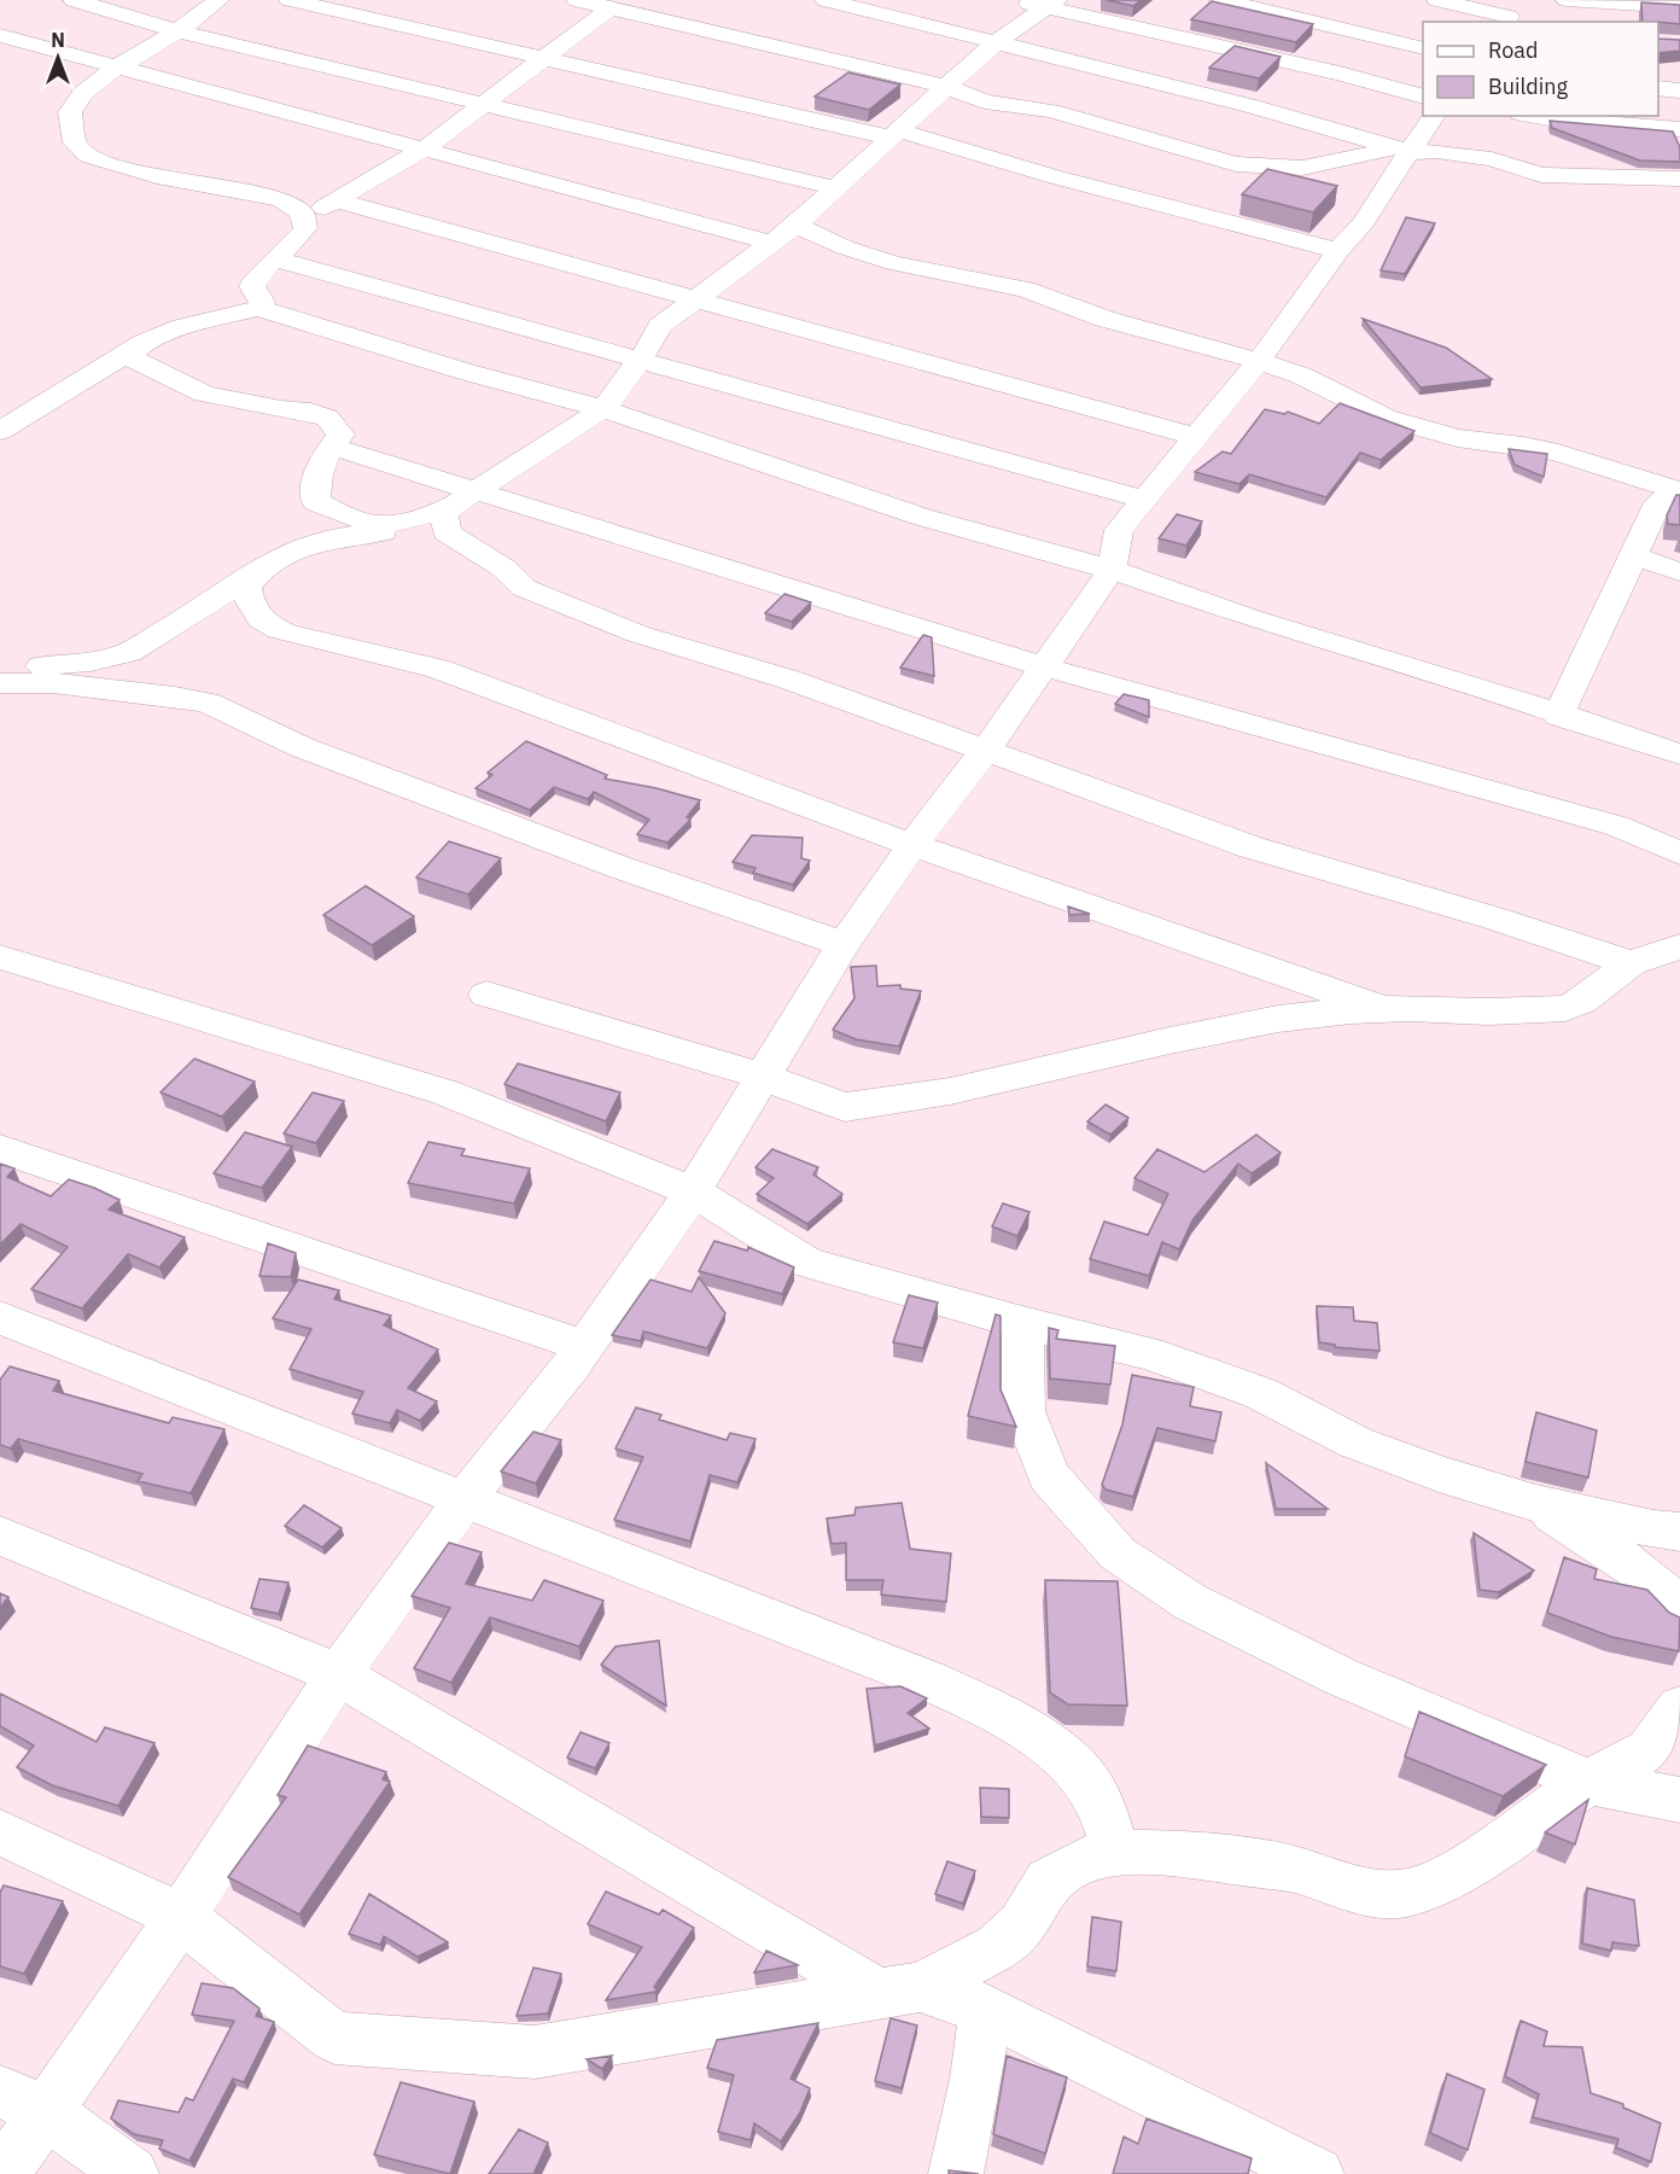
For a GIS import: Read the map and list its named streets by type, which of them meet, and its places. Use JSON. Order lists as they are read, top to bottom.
{
  "legend": ["Road", "Building"],
  "north": "top"
}
